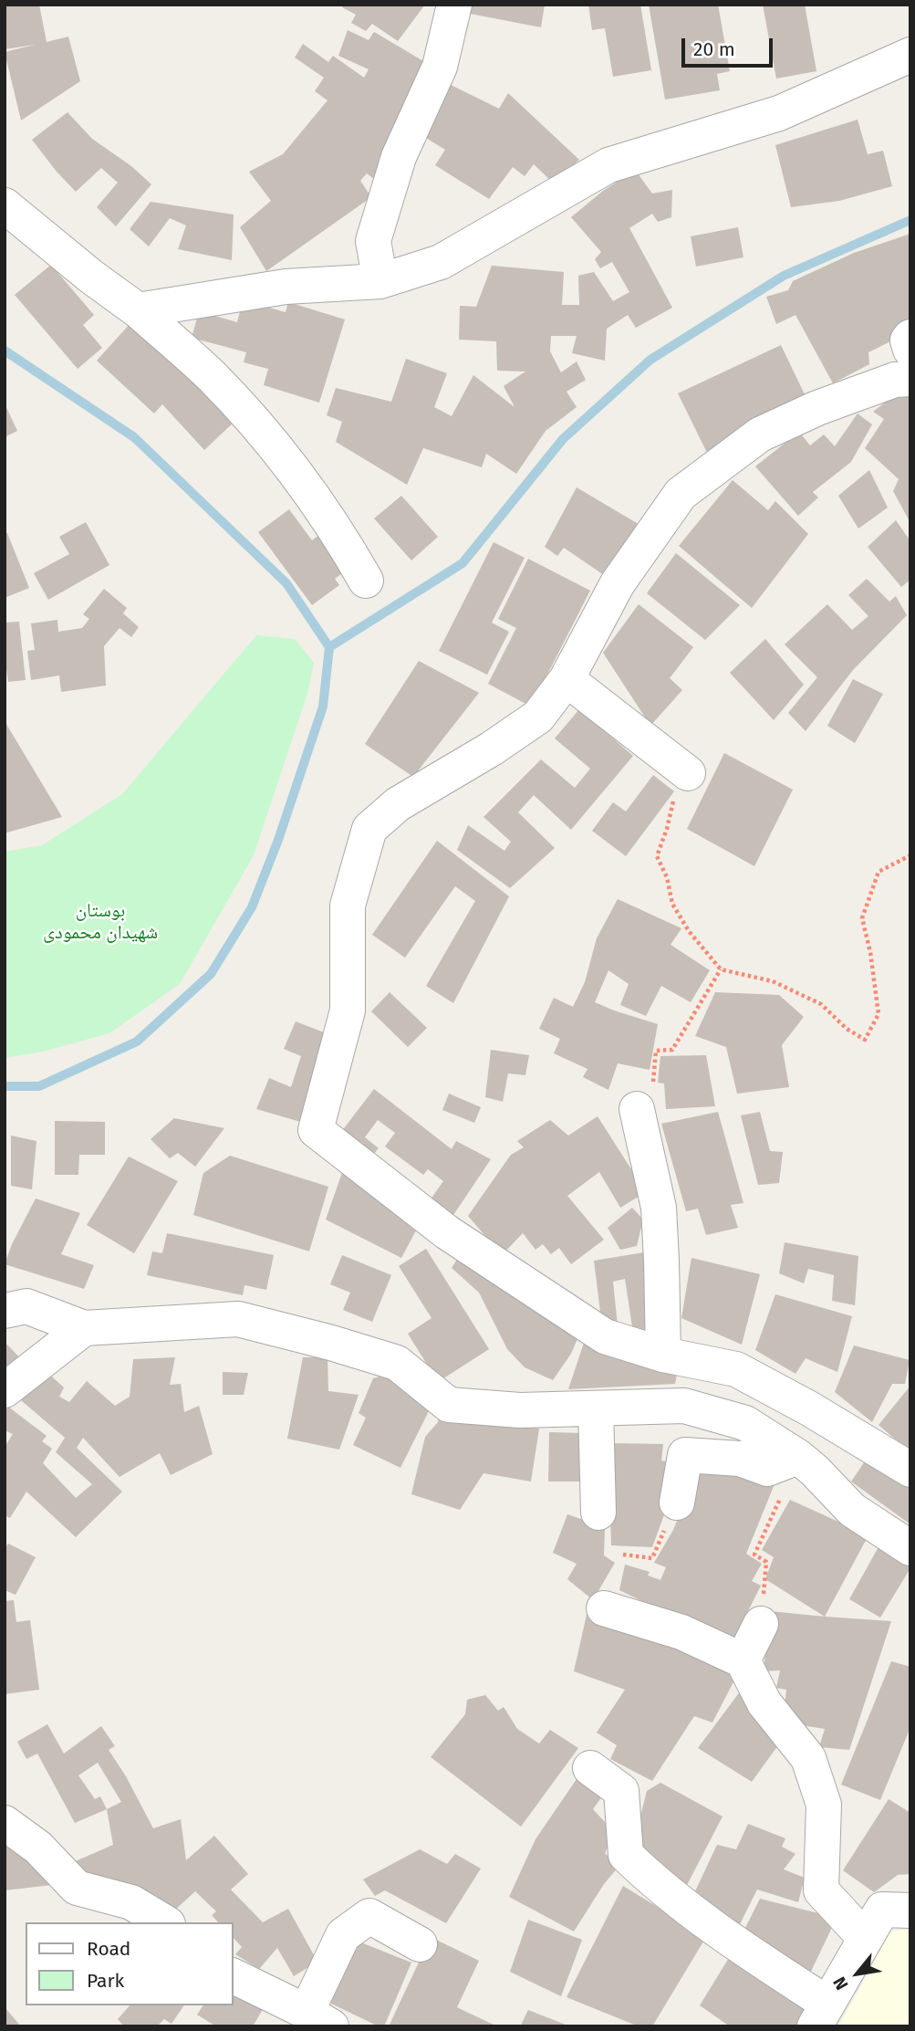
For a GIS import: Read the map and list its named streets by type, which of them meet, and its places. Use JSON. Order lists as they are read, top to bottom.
{
  "parks": ["بوستان شهیدان محمودی"],
  "legend": ["Road", "Park"],
  "scale_bar": "20 m",
  "north": "bottom left"
}
